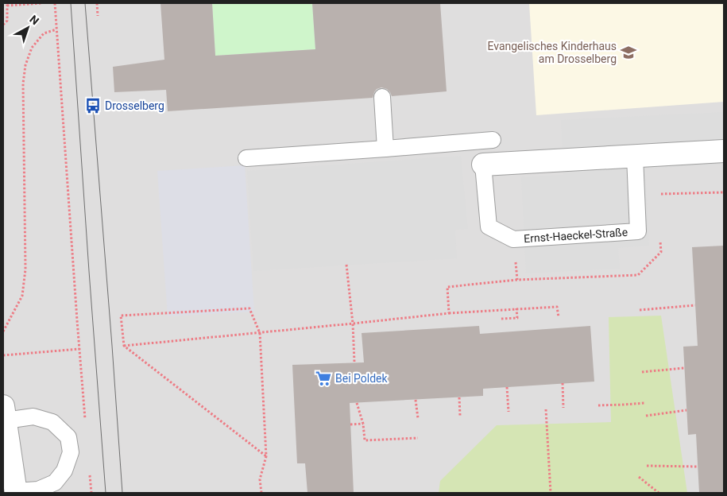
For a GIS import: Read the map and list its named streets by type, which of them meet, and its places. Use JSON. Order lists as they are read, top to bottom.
{
  "streets": {
    "street": ["Ernst-Haeckel-Straße"]
  },
  "places": {
    "school or university": ["Evangelisches Kinderhaus am Drosselberg"],
    "bus stop": ["Drosselberg"],
    "supermarket": ["Bei Poldek"]
  },
  "north": "top right"
}
